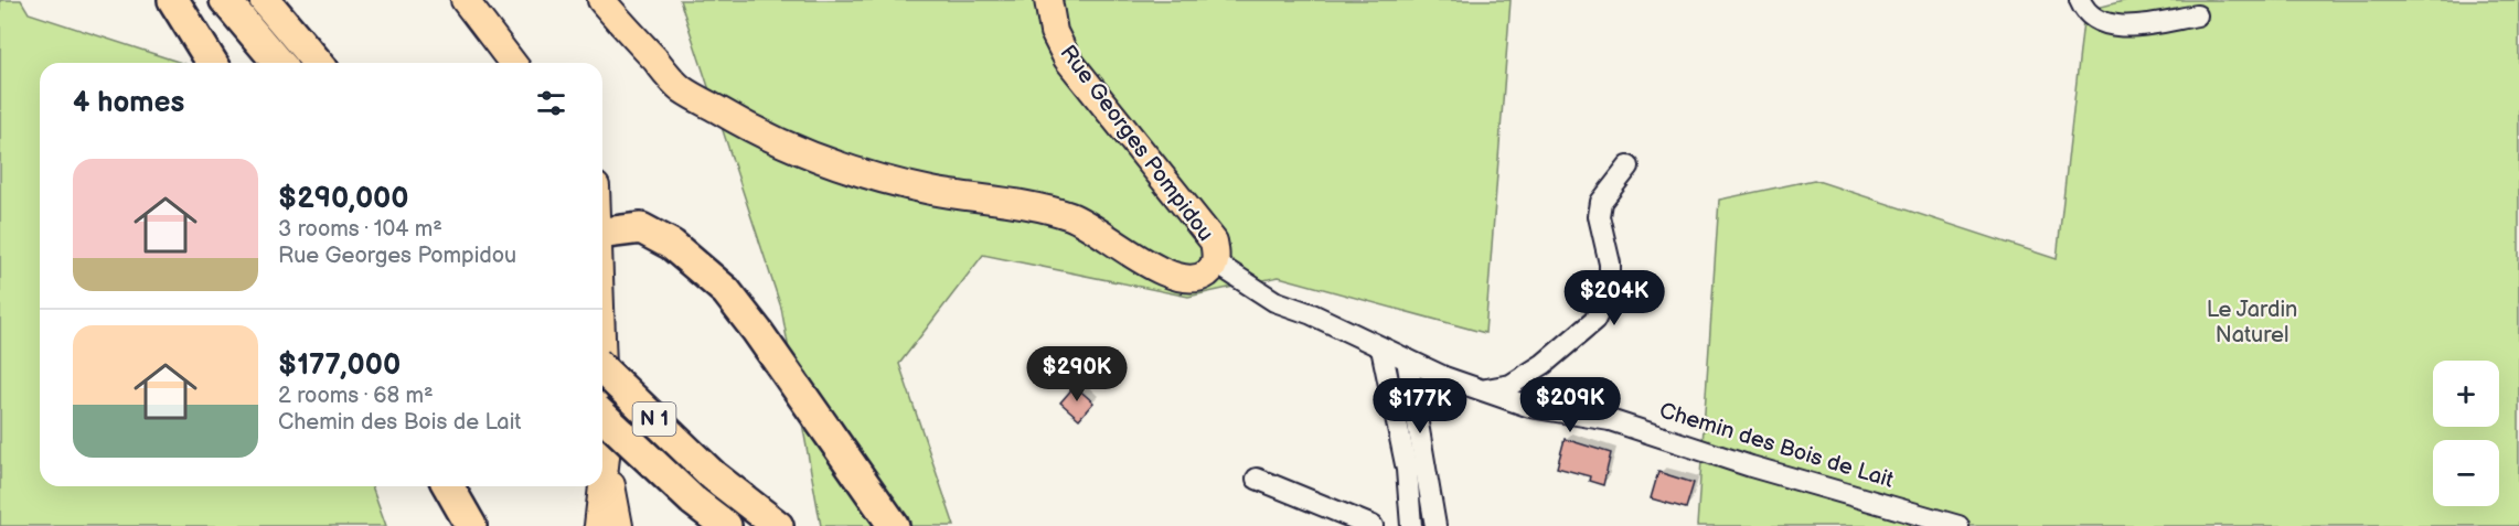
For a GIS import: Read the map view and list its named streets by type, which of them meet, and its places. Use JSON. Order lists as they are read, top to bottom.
{
  "streets": {
    "highway": ["N 1"],
    "main road": ["Rue Georges Pompidou"],
    "street": ["Chemin des Bois de Lait"]
  },
  "crossings": [
    ["Rue Georges Pompidou", "Chemin des Bois de Lait"]
  ],
  "parks": ["Le Jardin Naturel"],
  "page": {
    "heading": "4 homes",
    "list": [
      {
        "name": "$290,000",
        "note": "3 rooms · 104 m² · Rue Georges Pompidou"
      },
      {
        "name": "$177,000",
        "note": "2 rooms · 68 m² · Chemin des Bois de Lait"
      }
    ],
    "price": [
      "$204K",
      "$290K",
      "$209K",
      "$177K"
    ],
    "map_buttons": ["+", "−"]
  }
}
